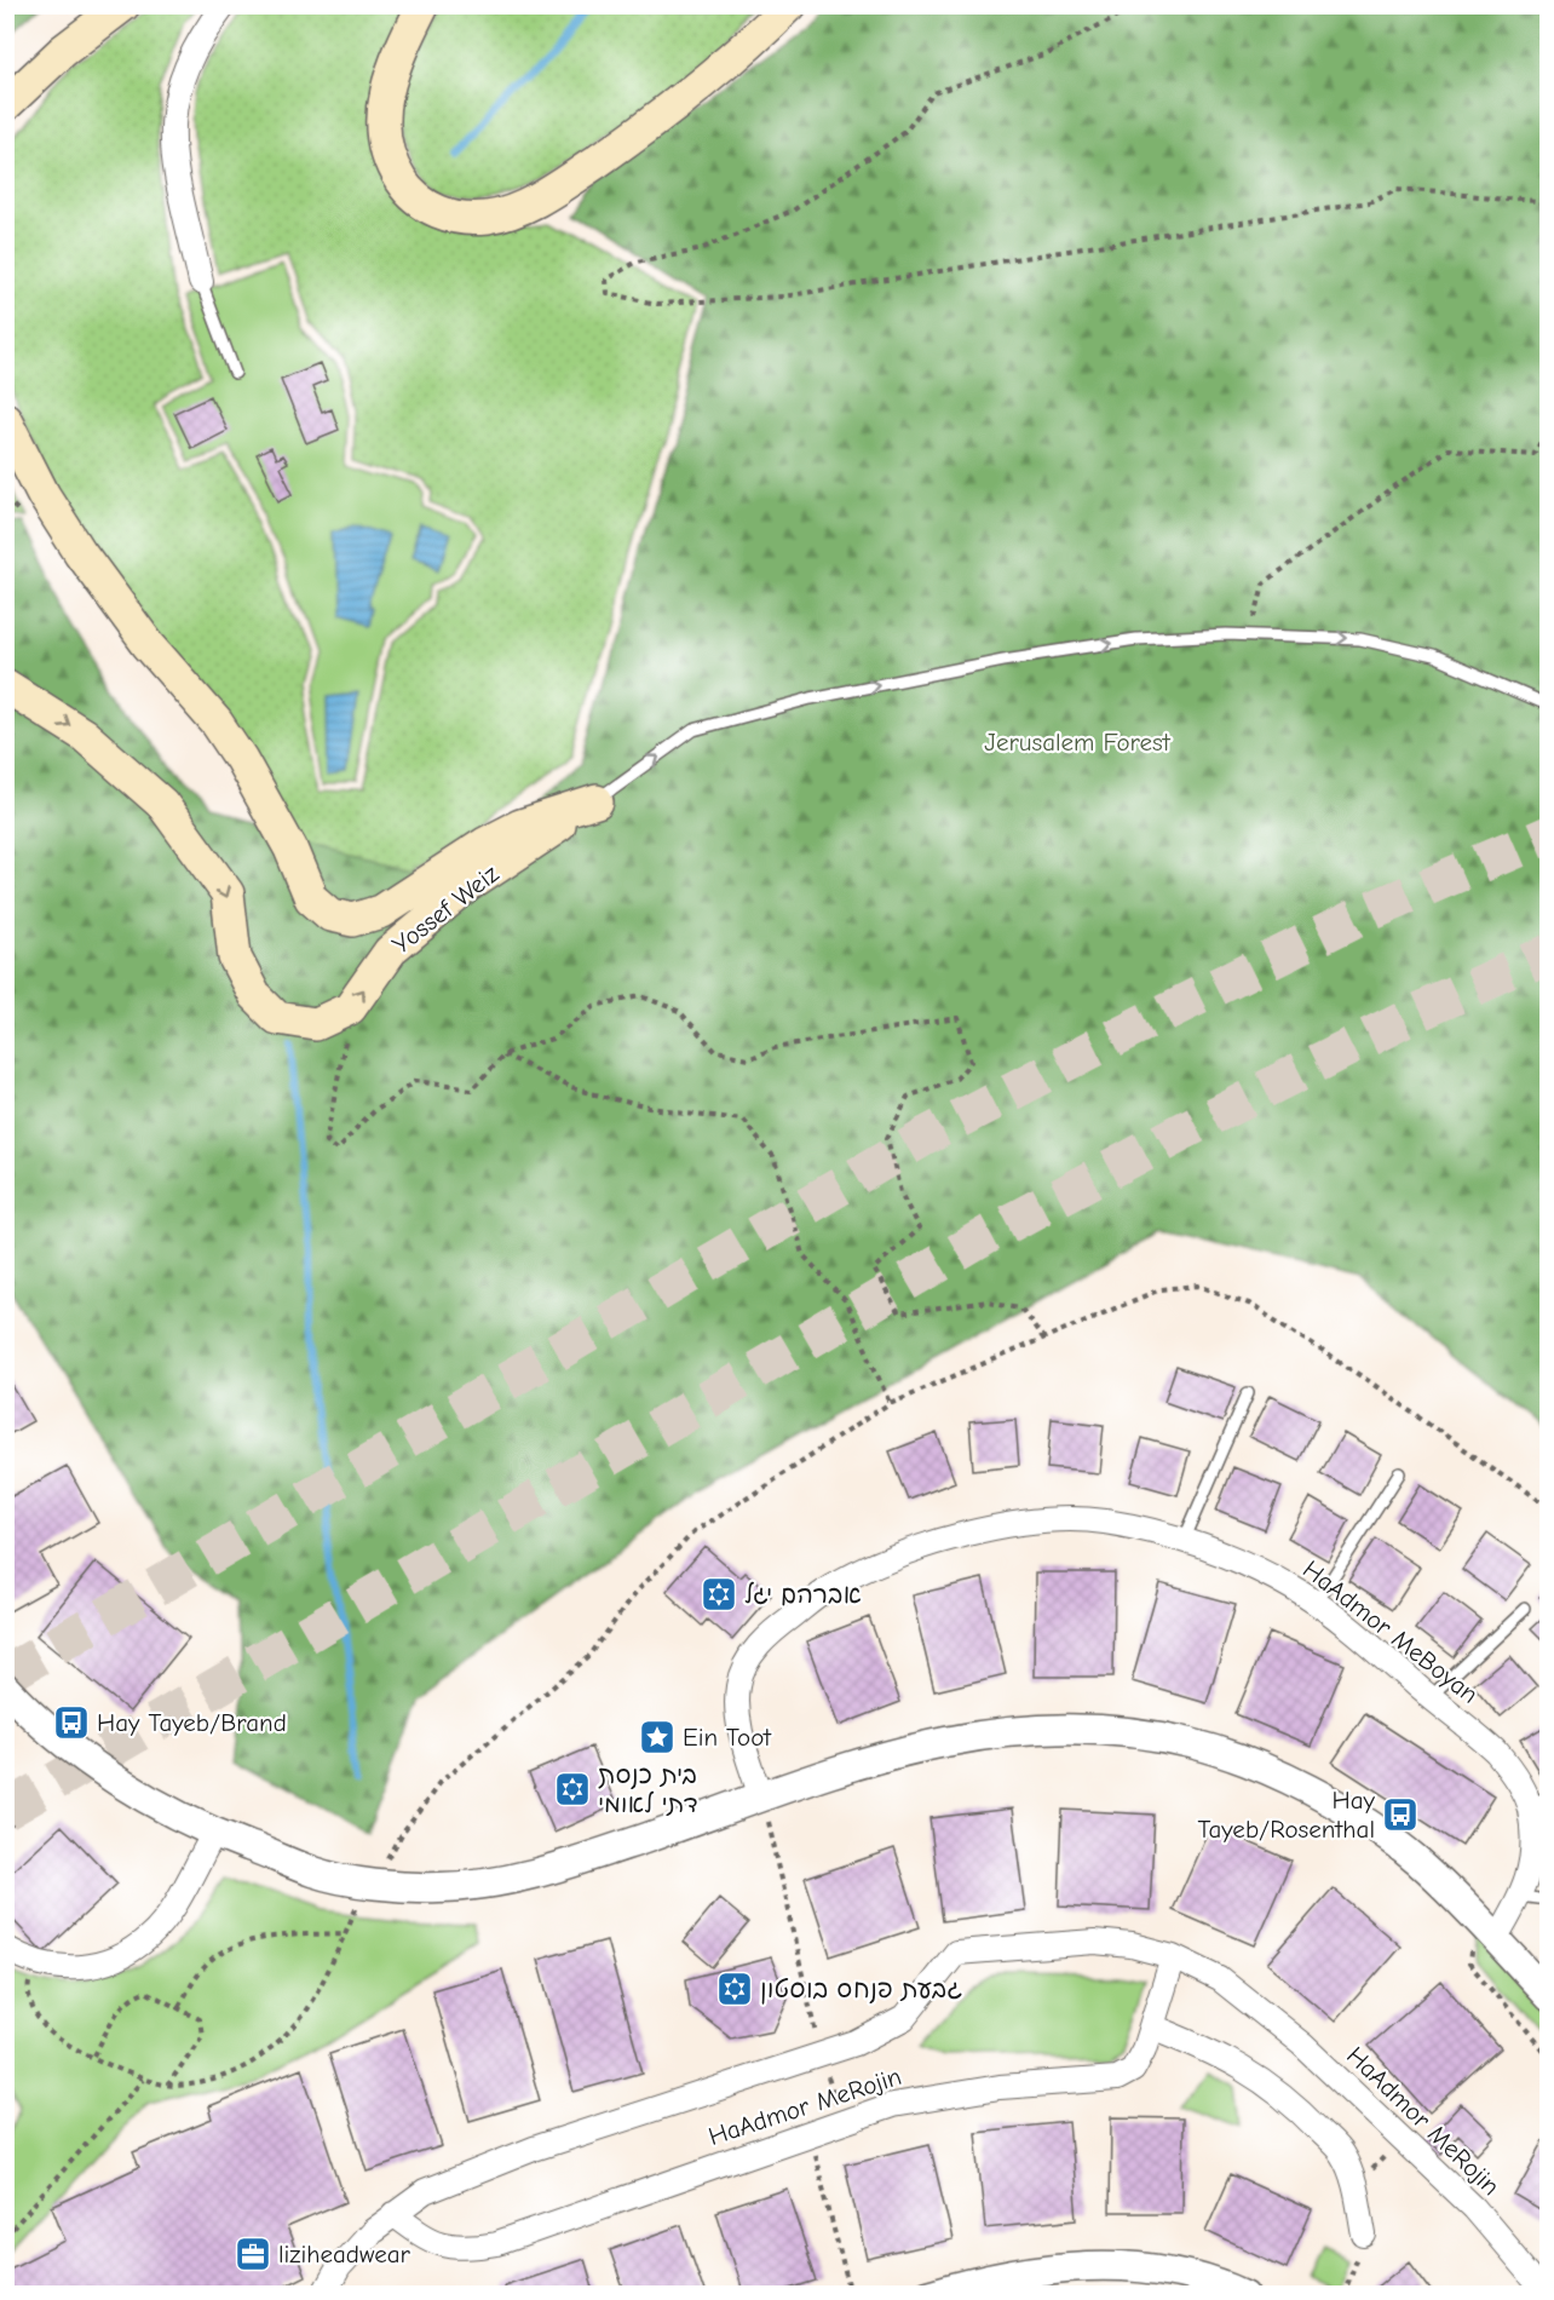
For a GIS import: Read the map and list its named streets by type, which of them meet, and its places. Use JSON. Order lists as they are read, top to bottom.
{
  "streets": {
    "main road": ["Yossef Weiz"],
    "street": ["HaAdmor MeBoyan", "HaAdmor MeRojin"]
  },
  "one_way": ["Yossef Weiz"],
  "parks": ["Jerusalem Forest"],
  "places": {
    "synagogue": ["אברהם יגל", "בית כנסת דתי לאומי", "גבעת פנחס בוסטון"],
    "bus stop": ["Hay Tayeb/Brand", "Hay Tayeb/Rosenthal"],
    "place": ["Ein Toot"],
    "office": ["liziheadwear"]
  }
}
